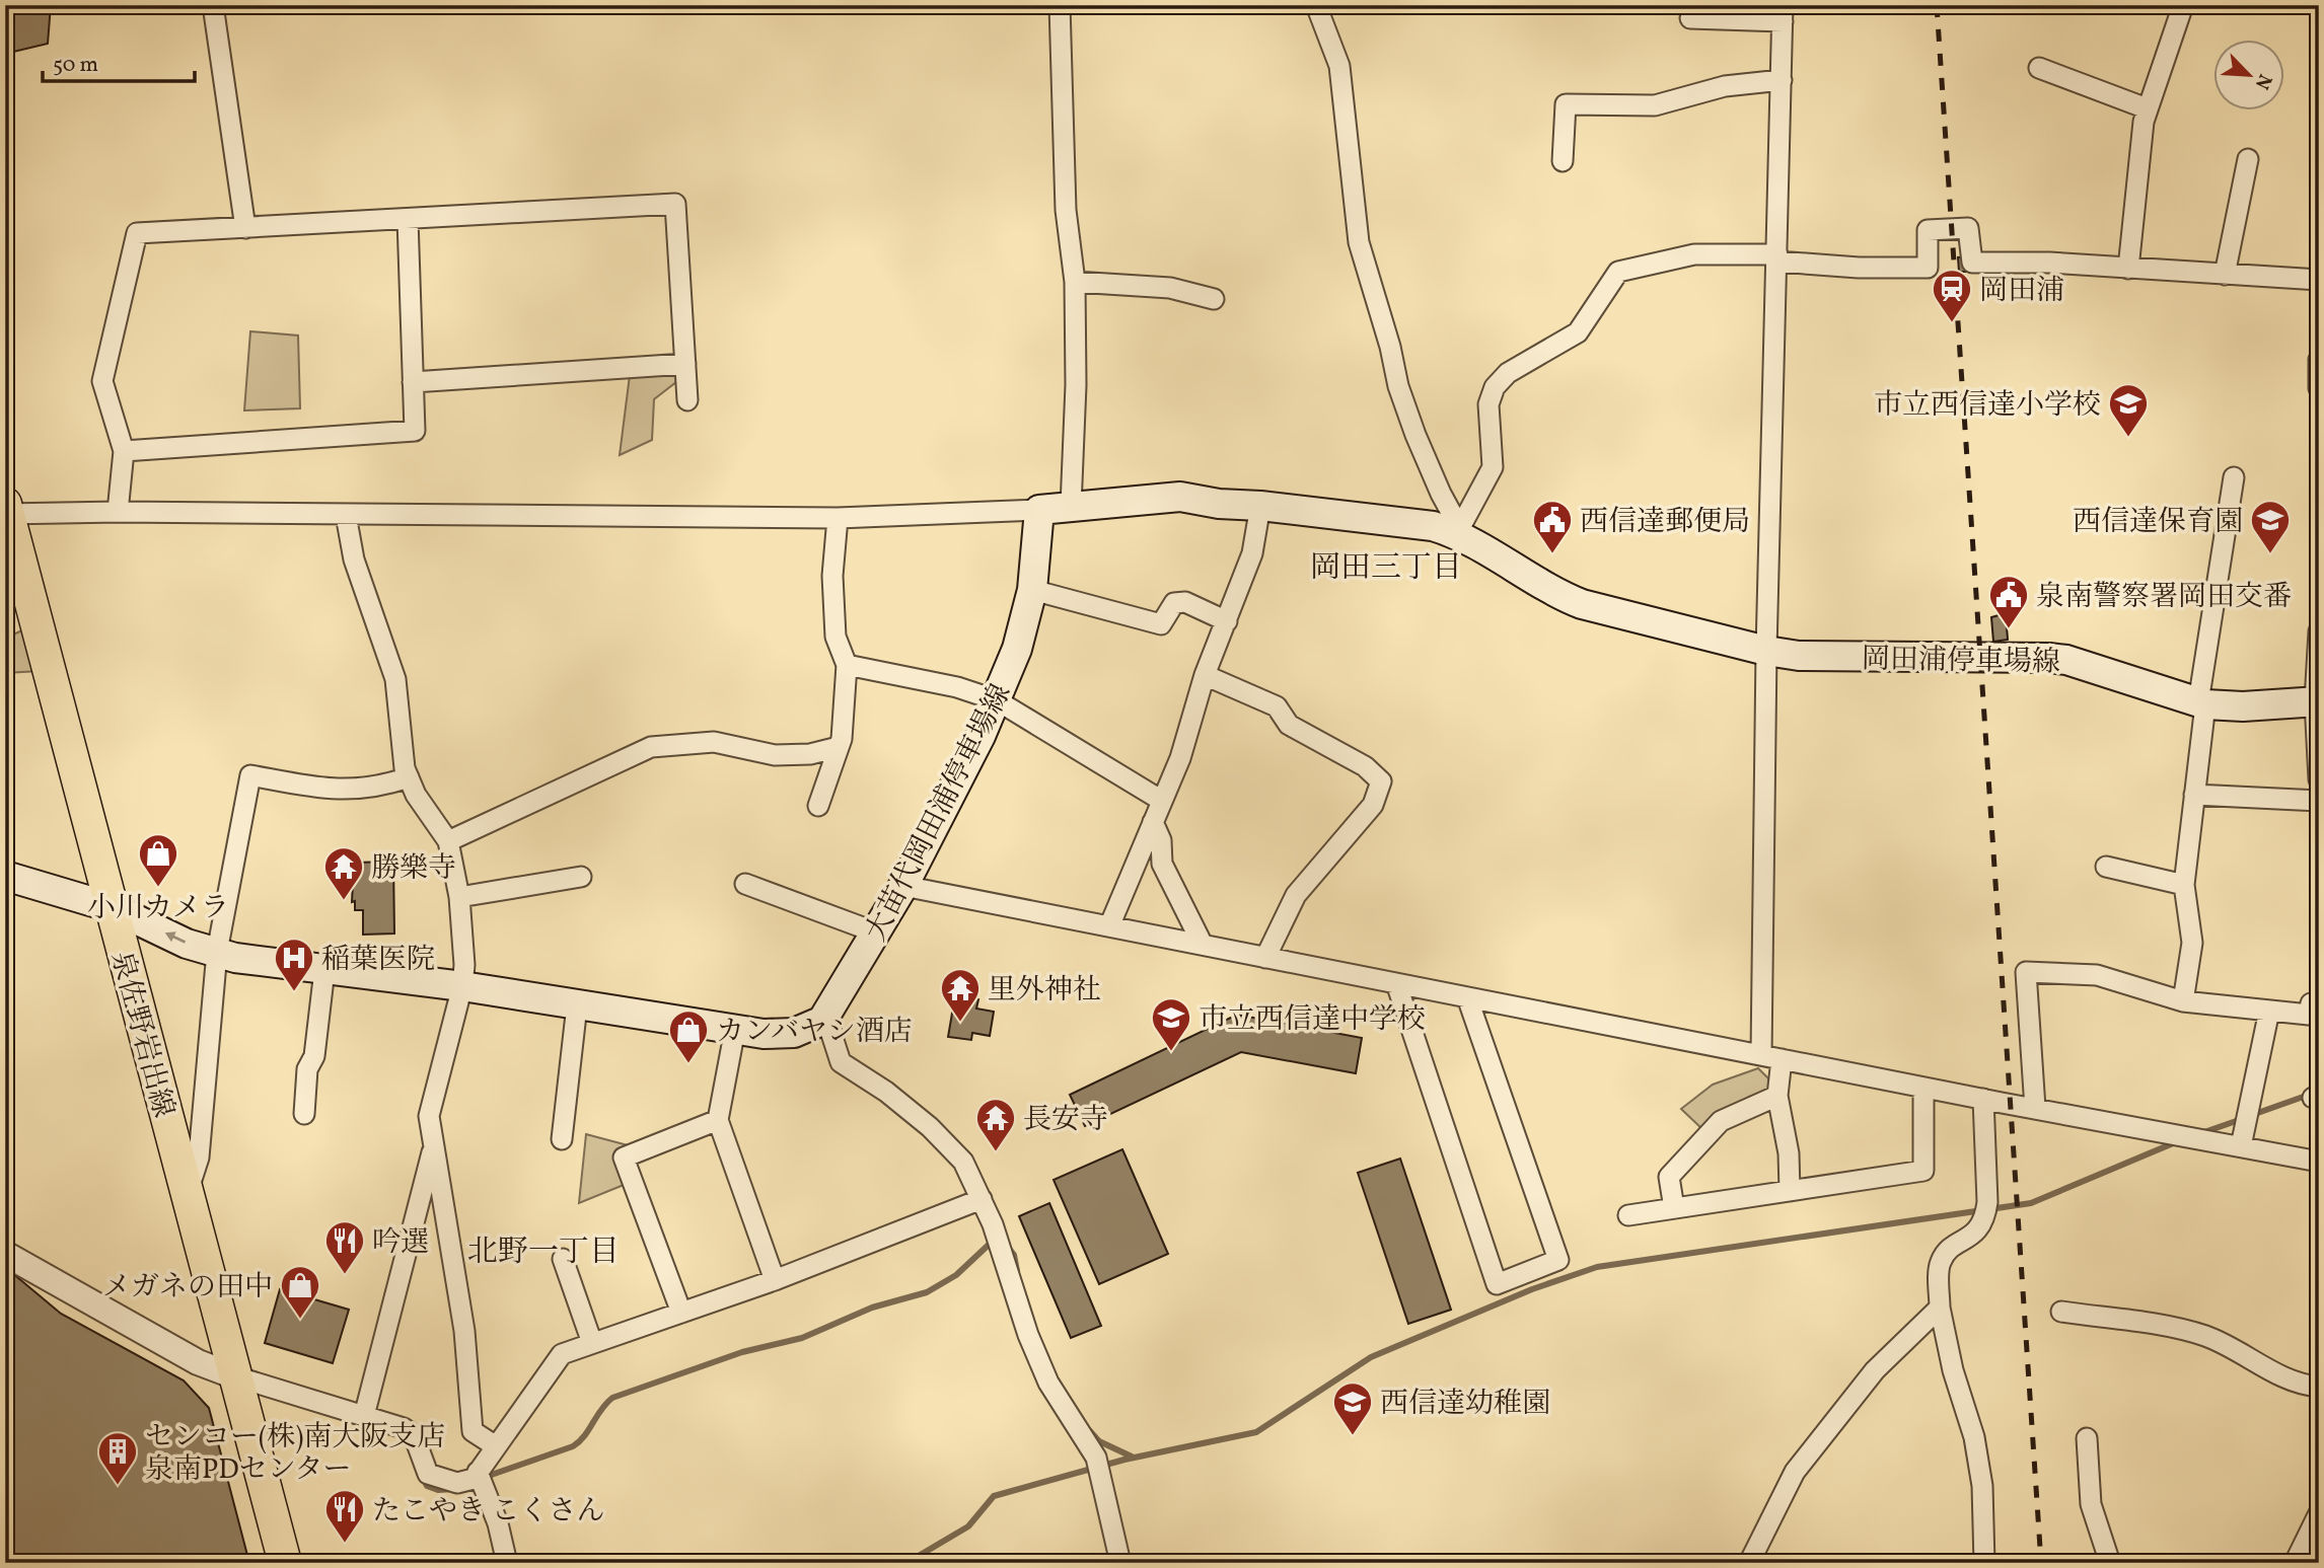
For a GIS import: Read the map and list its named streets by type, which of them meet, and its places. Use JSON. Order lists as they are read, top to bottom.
{
  "streets": {
    "main road": ["岡田浦停車場線", "大苗代岡田浦停車場線", "泉佐野岩出線"]
  },
  "crossings": [
    ["大苗代岡田浦停車場線", "泉佐野岩出線"]
  ],
  "districts": ["岡田三丁目", "北野一丁目"],
  "places": {
    "station": ["岡田浦"],
    "school or university": [
      "市立西信達小学校",
      "西信達保育園",
      "市立西信達中学校",
      "西信達幼稚園"
    ],
    "public building": ["西信達郵便局", "泉南警察署岡田交番"],
    "shop": ["小川カメラ", "カンバヤシ酒店", "メガネの田中"],
    "temple": ["勝樂寺", "里外神社", "長安寺"],
    "hospital": ["稲葉医院"],
    "restaurant": ["吟選", "たこやき こくさん"],
    "building": ["センコー(株)南大阪支店 泉南PDセンター"]
  },
  "scale_bar": "50 m",
  "north": "bottom right"
}
